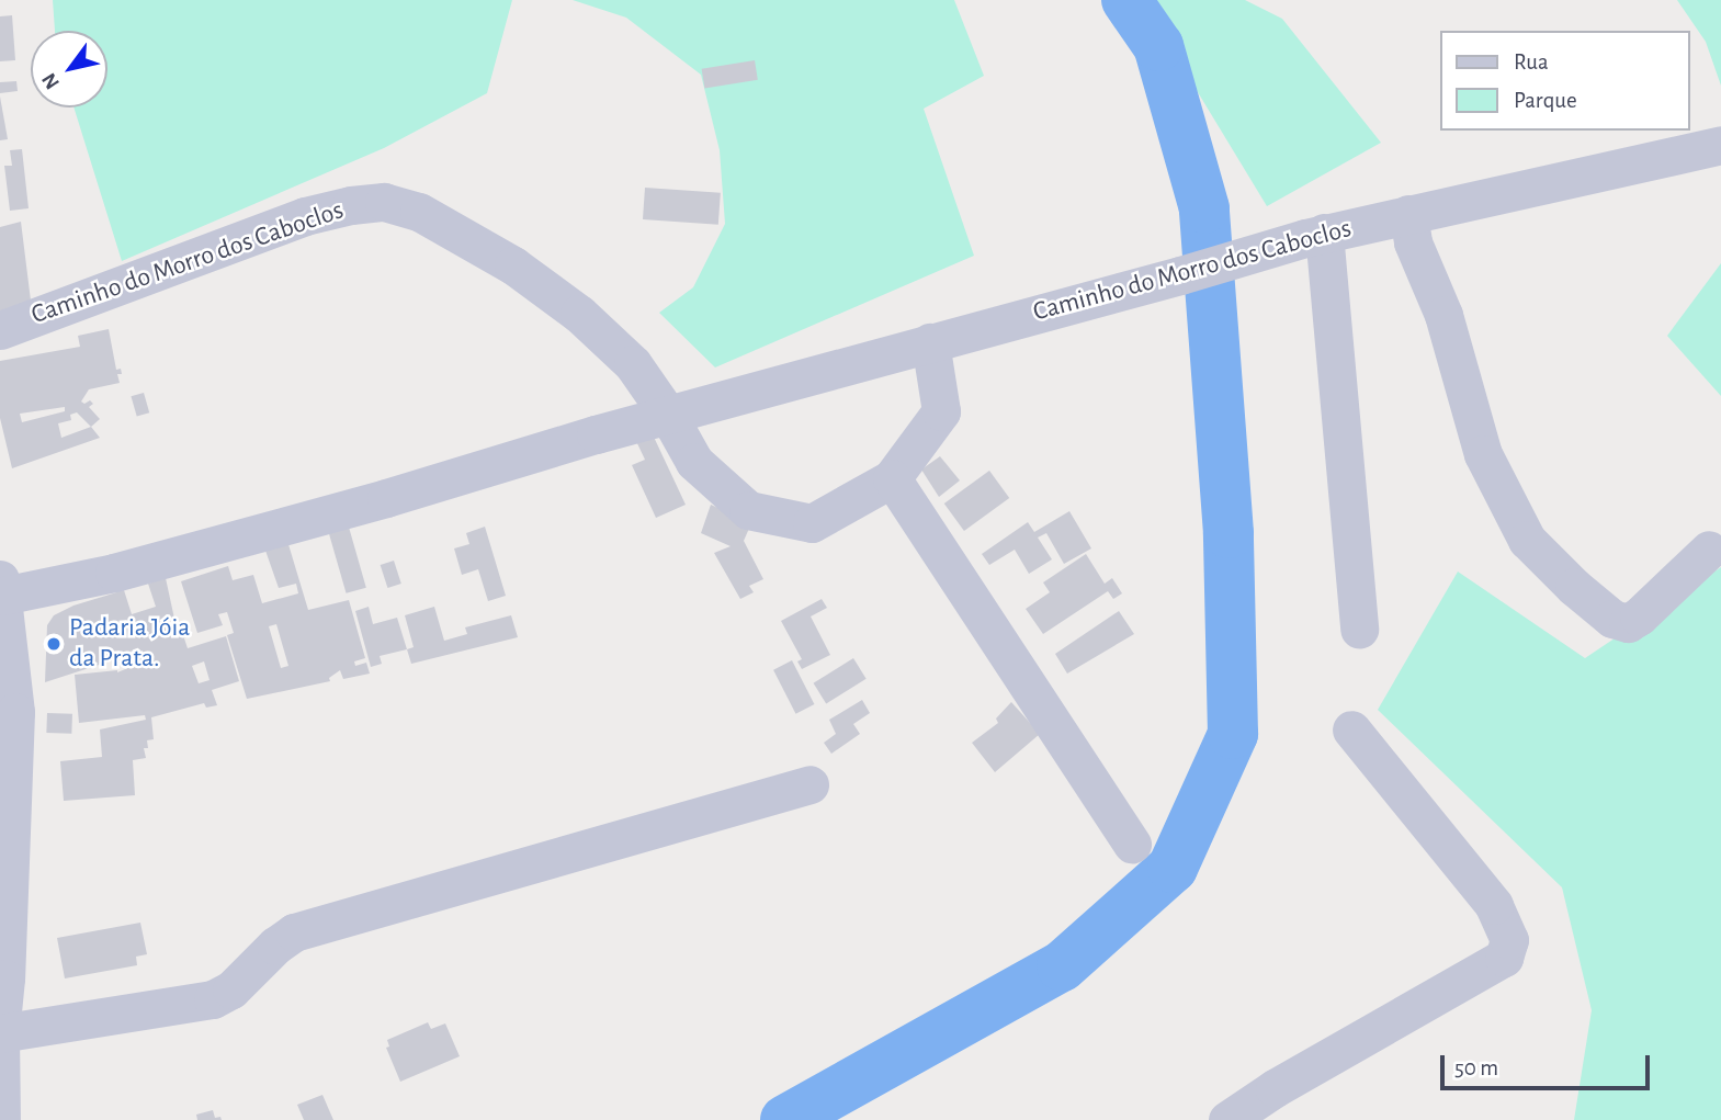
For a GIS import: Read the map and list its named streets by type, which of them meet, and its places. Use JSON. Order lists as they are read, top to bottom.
{
  "streets": {
    "street": ["Caminho do Morro dos Caboclos"]
  },
  "places": ["Padaria Jóia da Prata."],
  "legend": ["Rua", "Parque"],
  "scale_bar": "50 m",
  "north": "bottom left"
}
